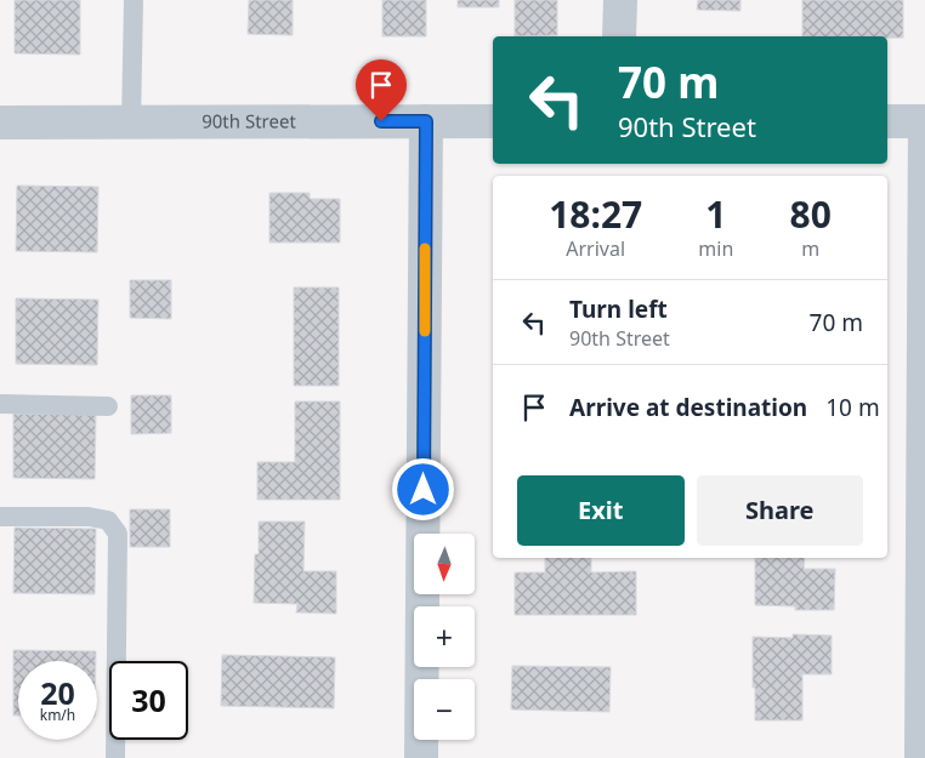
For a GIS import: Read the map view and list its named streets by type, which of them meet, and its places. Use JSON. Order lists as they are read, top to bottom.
{
  "streets": {
    "street": ["90th Street"]
  },
  "north": "bottom",
  "page": {
    "turn": ["70 m", "90th Street"],
    "eta": [
      "18:27",
      "Arrival",
      "1",
      "min",
      "80",
      "m"
    ],
    "list": [
      {
        "name": "Turn left",
        "note": "90th Street",
        "value": "70 m"
      },
      {
        "name": "Arrive at destination",
        "value": "10 m"
      }
    ],
    "buttons": ["Exit", "Share"],
    "map_buttons": ["+", "−"],
    "speed": "20 km/h",
    "limit": "30"
  }
}
